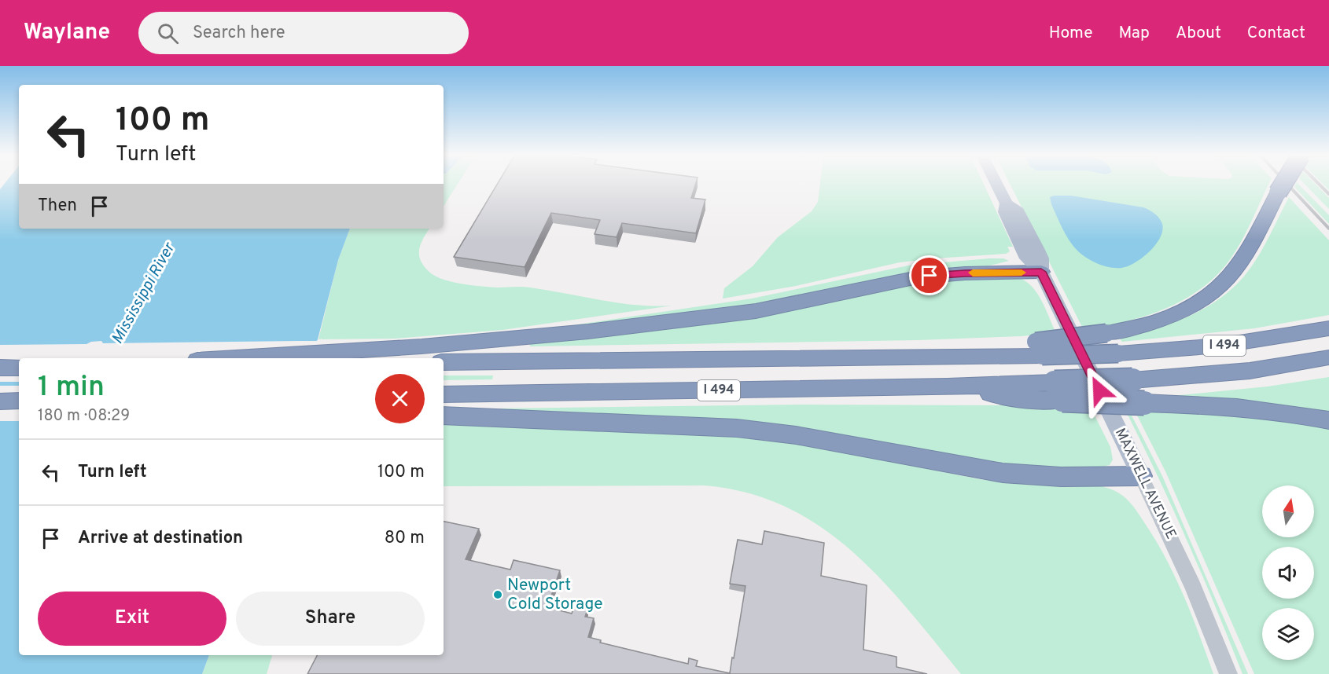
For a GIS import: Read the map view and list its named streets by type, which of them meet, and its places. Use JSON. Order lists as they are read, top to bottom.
{
  "streets": {
    "highway": ["I 494"],
    "main road": ["MAXWELL AVENUE"]
  },
  "water": ["Mississippi River"],
  "places": ["Newport Cold Storage"],
  "north": "top",
  "page": {
    "header": "Waylane",
    "search": "Search here",
    "nav": [
      "Home",
      "Map",
      "About",
      "Contact"
    ],
    "turn": ["100 m", "Turn left"],
    "then": "Then",
    "heading": ["1 min", "180 m · 08:29"],
    "list": [
      {
        "name": "Turn left",
        "value": "100 m"
      },
      {
        "name": "Arrive at destination",
        "value": "80 m"
      }
    ],
    "buttons": ["Exit", "Share"]
  }
}
